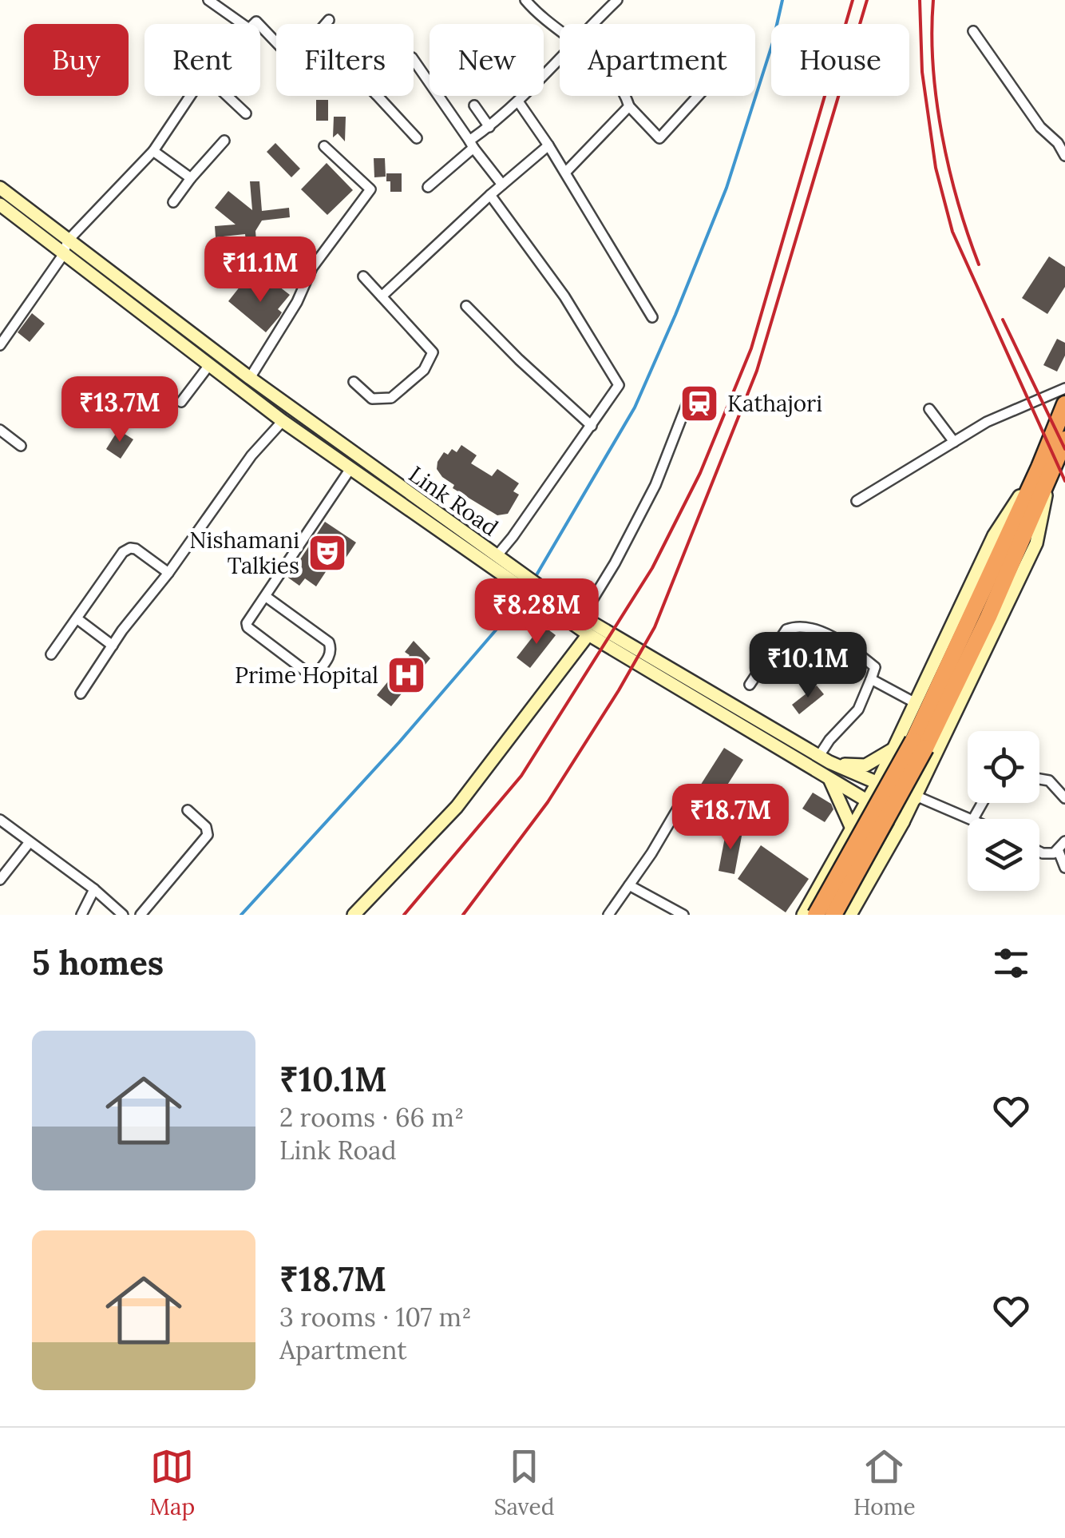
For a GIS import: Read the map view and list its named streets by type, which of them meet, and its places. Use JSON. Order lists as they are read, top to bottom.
{
  "streets": {
    "main road": ["Link Road"]
  },
  "places": {
    "station": ["Kathajori"],
    "theatre": ["Nishamani Talkies"],
    "hospital": ["Prime Hopital"]
  },
  "page": {
    "chip": [
      "Buy",
      "Rent",
      "Filters",
      "New",
      "Apartment",
      "House"
    ],
    "price": [
      "₹11.1M",
      "₹13.7M",
      "₹8.28M",
      "₹10.1M",
      "₹18.7M"
    ],
    "heading": "5 homes",
    "list": [
      {
        "name": "₹10.1M",
        "note": "2 rooms · 66 m² · Link Road"
      },
      {
        "name": "₹18.7M",
        "note": "3 rooms · 107 m² · Apartment"
      }
    ],
    "tabs": ["Map", "Saved", "Home"]
  }
}
